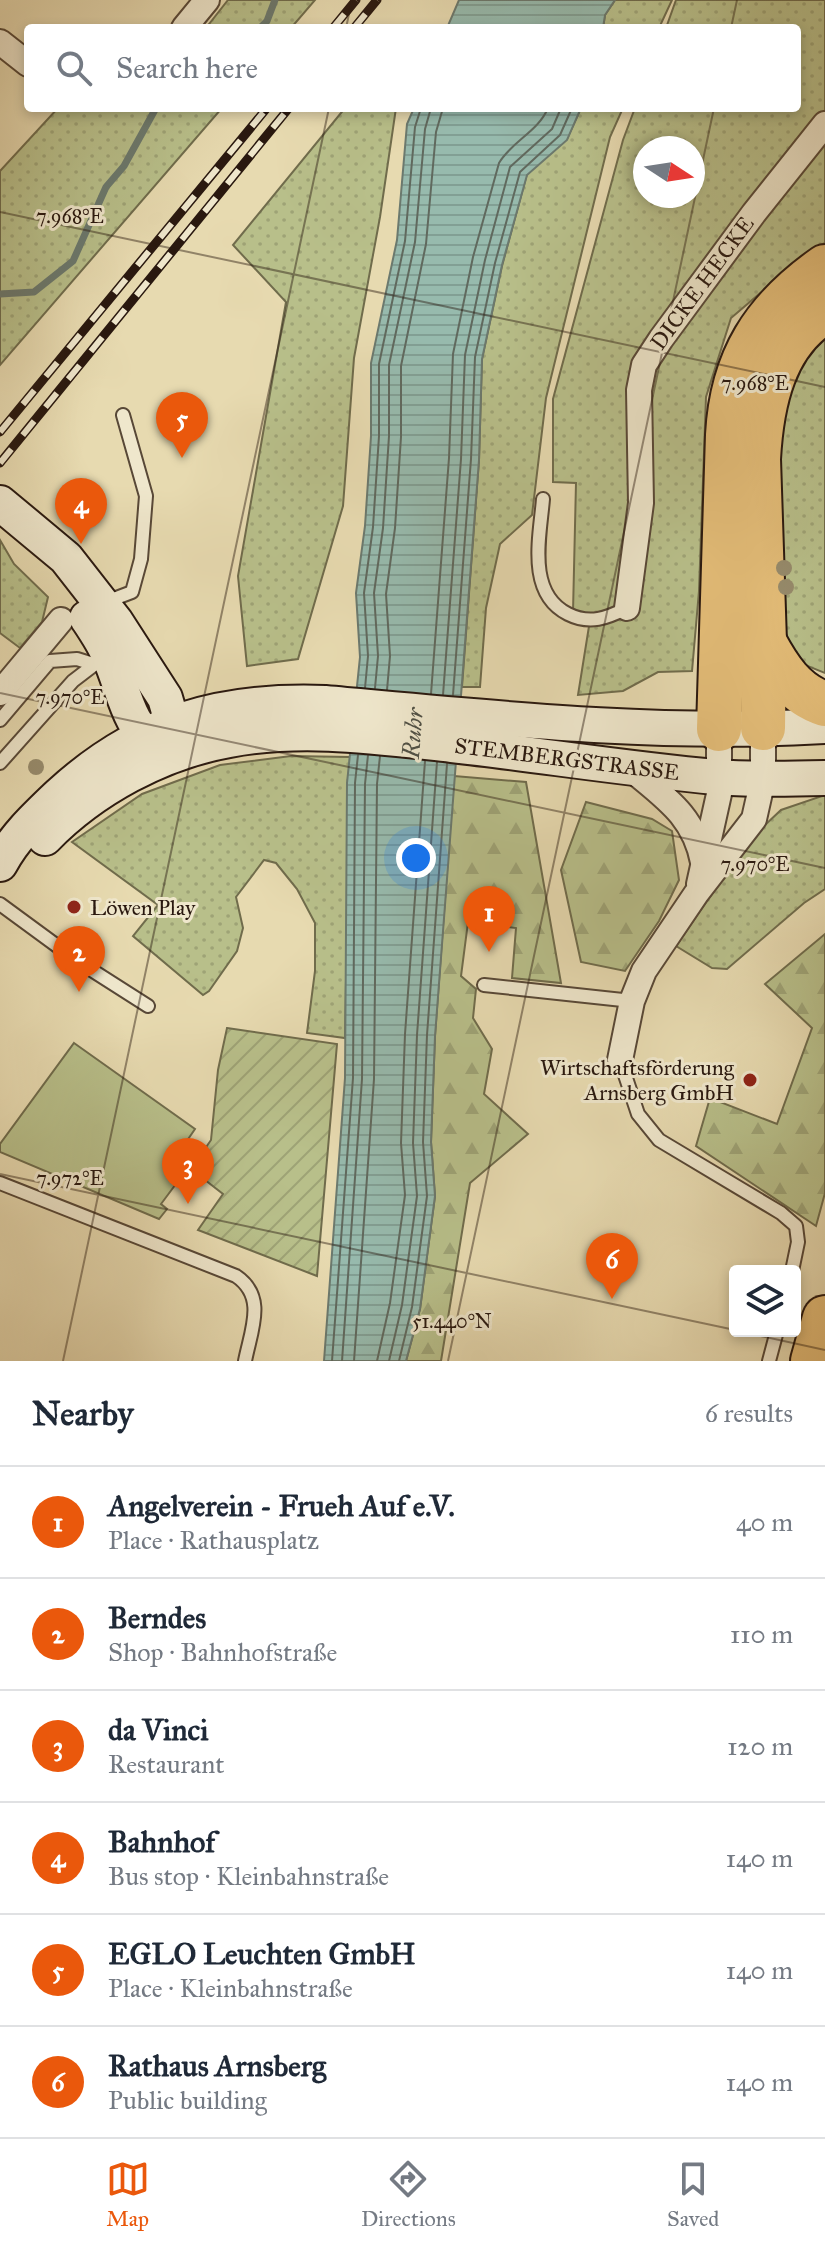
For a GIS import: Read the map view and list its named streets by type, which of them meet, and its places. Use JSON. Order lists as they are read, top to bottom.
{
  "streets": {
    "main road": ["STEMBERGSTRASSE"],
    "street": ["DICKE HECKE"]
  },
  "water": ["Ruhr"],
  "places": ["Löwen Play", "Wirtschaftsförderung Arnsberg GmbH"],
  "north": "right",
  "page": {
    "search": "Search here",
    "pins": [
      "5",
      "4",
      "1",
      "2",
      "3",
      "6"
    ],
    "heading": ["Nearby", "6 results"],
    "list": [
      {
        "mark": "1",
        "name": "Angelverein - Frueh Auf e.V.",
        "note": "Place · Rathausplatz",
        "value": "40 m"
      },
      {
        "mark": "2",
        "name": "Berndes",
        "note": "Shop · Bahnhofstraße",
        "value": "110 m"
      },
      {
        "mark": "3",
        "name": "da Vinci",
        "note": "Restaurant",
        "value": "120 m"
      },
      {
        "mark": "4",
        "name": "Bahnhof",
        "note": "Bus stop · Kleinbahnstraße",
        "value": "140 m"
      },
      {
        "mark": "5",
        "name": "EGLO Leuchten GmbH",
        "note": "Place · Kleinbahnstraße",
        "value": "140 m"
      },
      {
        "mark": "6",
        "name": "Rathaus Arnsberg",
        "note": "Public building",
        "value": "140 m"
      }
    ],
    "nav": ["Map", "Directions", "Saved"]
  },
  "coordinates": [
    "7.968°E",
    "7.970°E",
    "7.972°E",
    "51.440°N"
  ]
}
